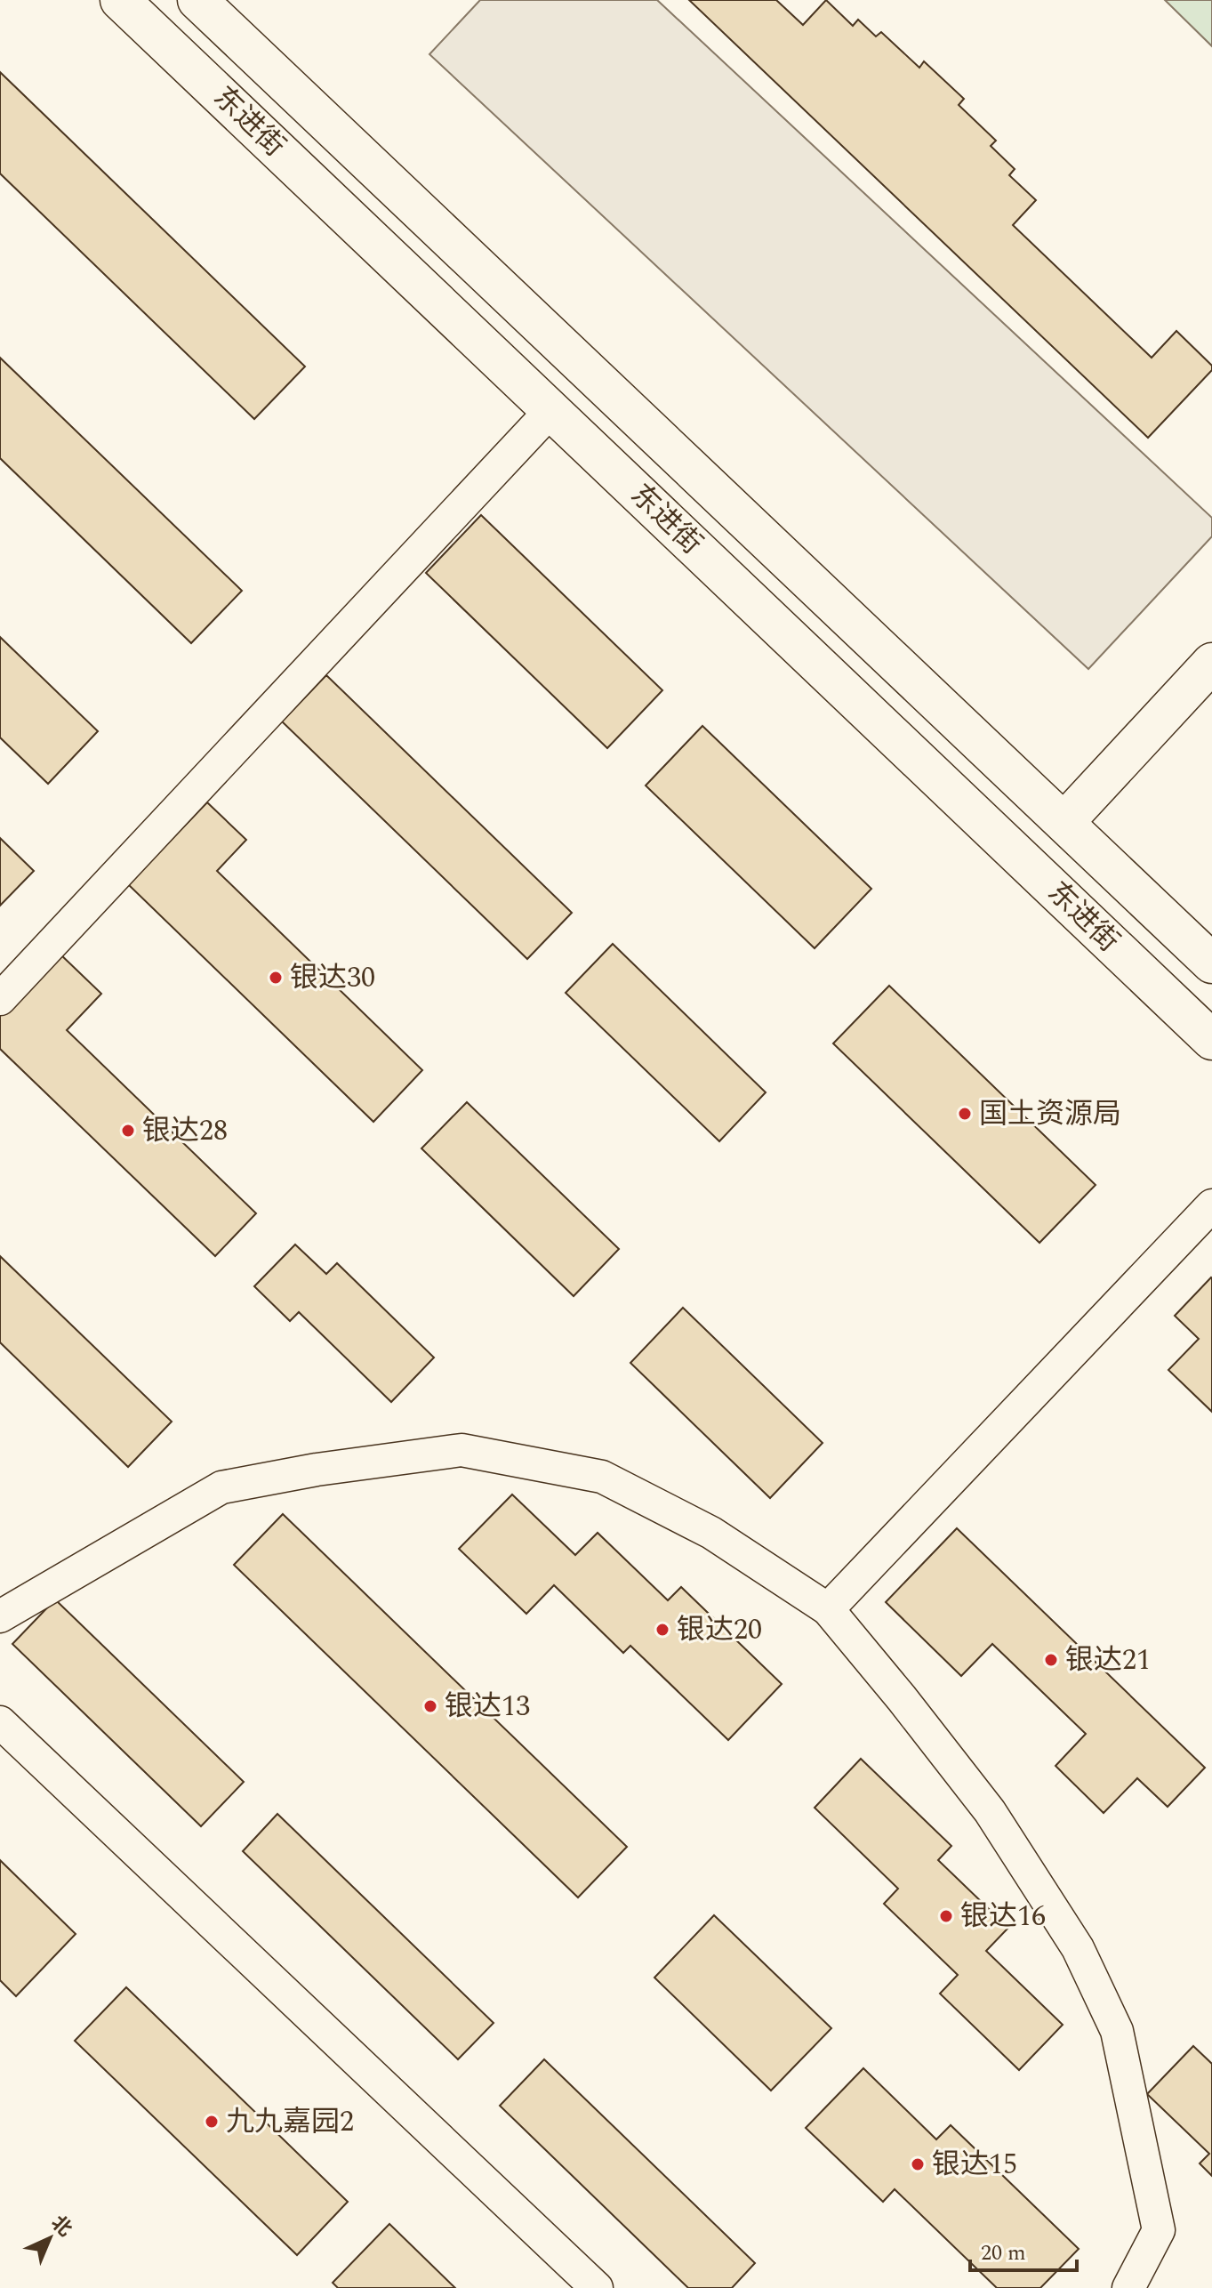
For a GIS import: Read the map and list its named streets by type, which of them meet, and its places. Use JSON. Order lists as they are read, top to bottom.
{
  "streets": {
    "main road": ["东进街"]
  },
  "places": [
    "银达30",
    "国土资源局",
    "银达28",
    "银达20",
    "银达21",
    "银达13",
    "银达16",
    "九九嘉园2",
    "银达15"
  ],
  "scale_bar": "20 m",
  "north": "top right"
}
